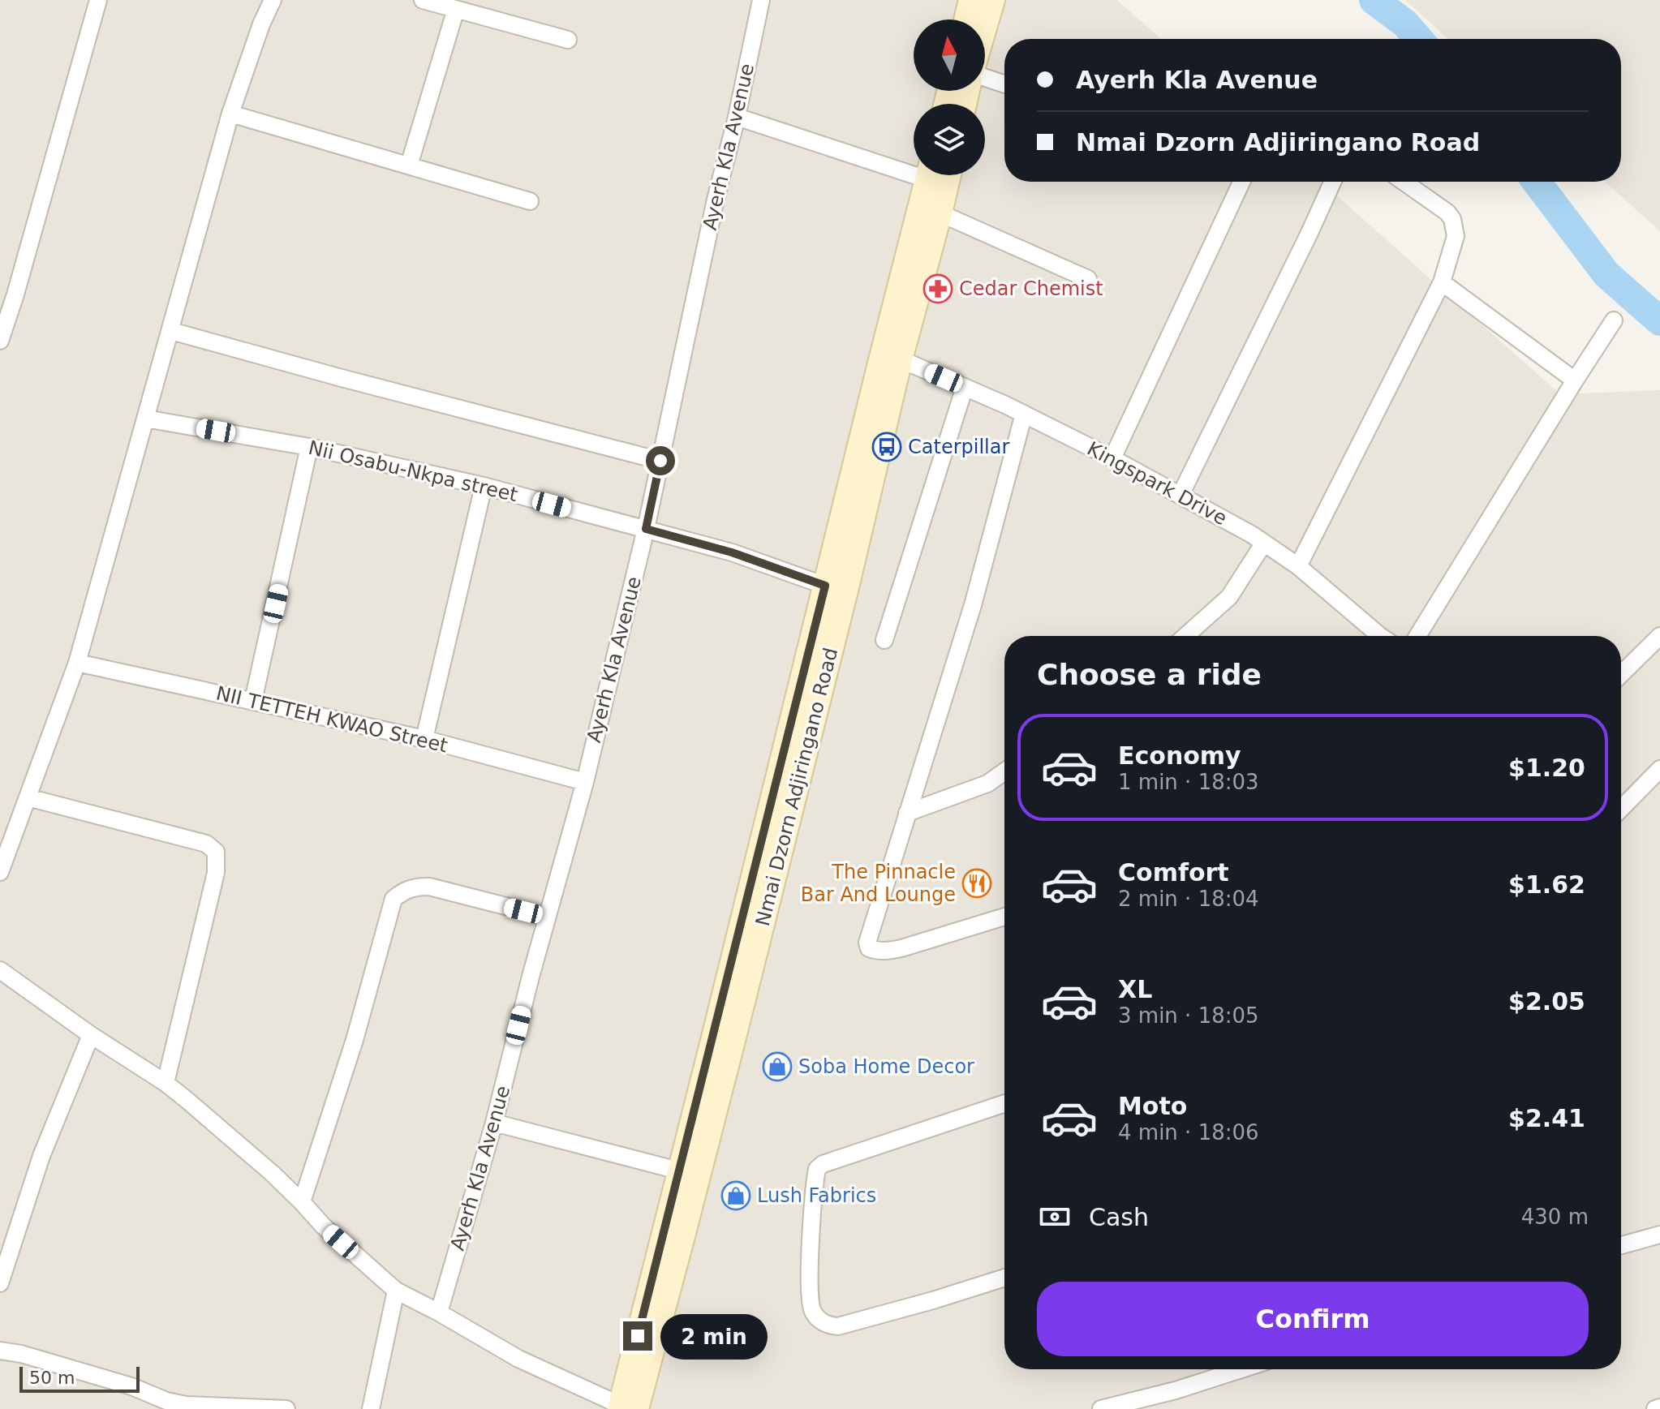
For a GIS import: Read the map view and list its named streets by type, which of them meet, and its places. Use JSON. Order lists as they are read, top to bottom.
{
  "streets": {
    "main road": ["Nmai Dzorn Adjiringano Road"],
    "street": [
      "Ayerh Kla Avenue",
      "Nii Osabu-Nkpa street",
      "Kingspark Drive",
      "NII TETTEH KWAO Street"
    ]
  },
  "crossings": [
    ["Ayerh Kla Avenue", "Nii Osabu-Nkpa street"],
    ["Ayerh Kla Avenue", "NII TETTEH KWAO Street"],
    ["Nii Osabu-Nkpa street", "Nmai Dzorn Adjiringano Road"],
    ["Kingspark Drive", "Nmai Dzorn Adjiringano Road"]
  ],
  "places": {
    "pharmacy": ["Cedar Chemist"],
    "bus stop": ["Caterpillar"],
    "restaurant": ["The Pinnacle Bar And Lounge"],
    "shop": ["Soba Home Decor", "Lush Fabrics"]
  },
  "scale_bar": "50 m",
  "north": "top",
  "page": {
    "banner": ["Ayerh Kla Avenue", "Nmai Dzorn Adjiringano Road"],
    "heading": "Choose a ride",
    "list": [
      {
        "name": "Economy",
        "note": "1 min · 18:03",
        "value": "$1.20"
      },
      {
        "name": "Comfort",
        "note": "2 min · 18:04",
        "value": "$1.62"
      },
      {
        "name": "XL",
        "note": "3 min · 18:05",
        "value": "$2.05"
      },
      {
        "name": "Moto",
        "note": "4 min · 18:06",
        "value": "$2.41"
      }
    ],
    "pay": ["Cash", "430 m"],
    "buttons": "Confirm",
    "bubble": "2 min",
    "scale": "50 m"
  }
}
